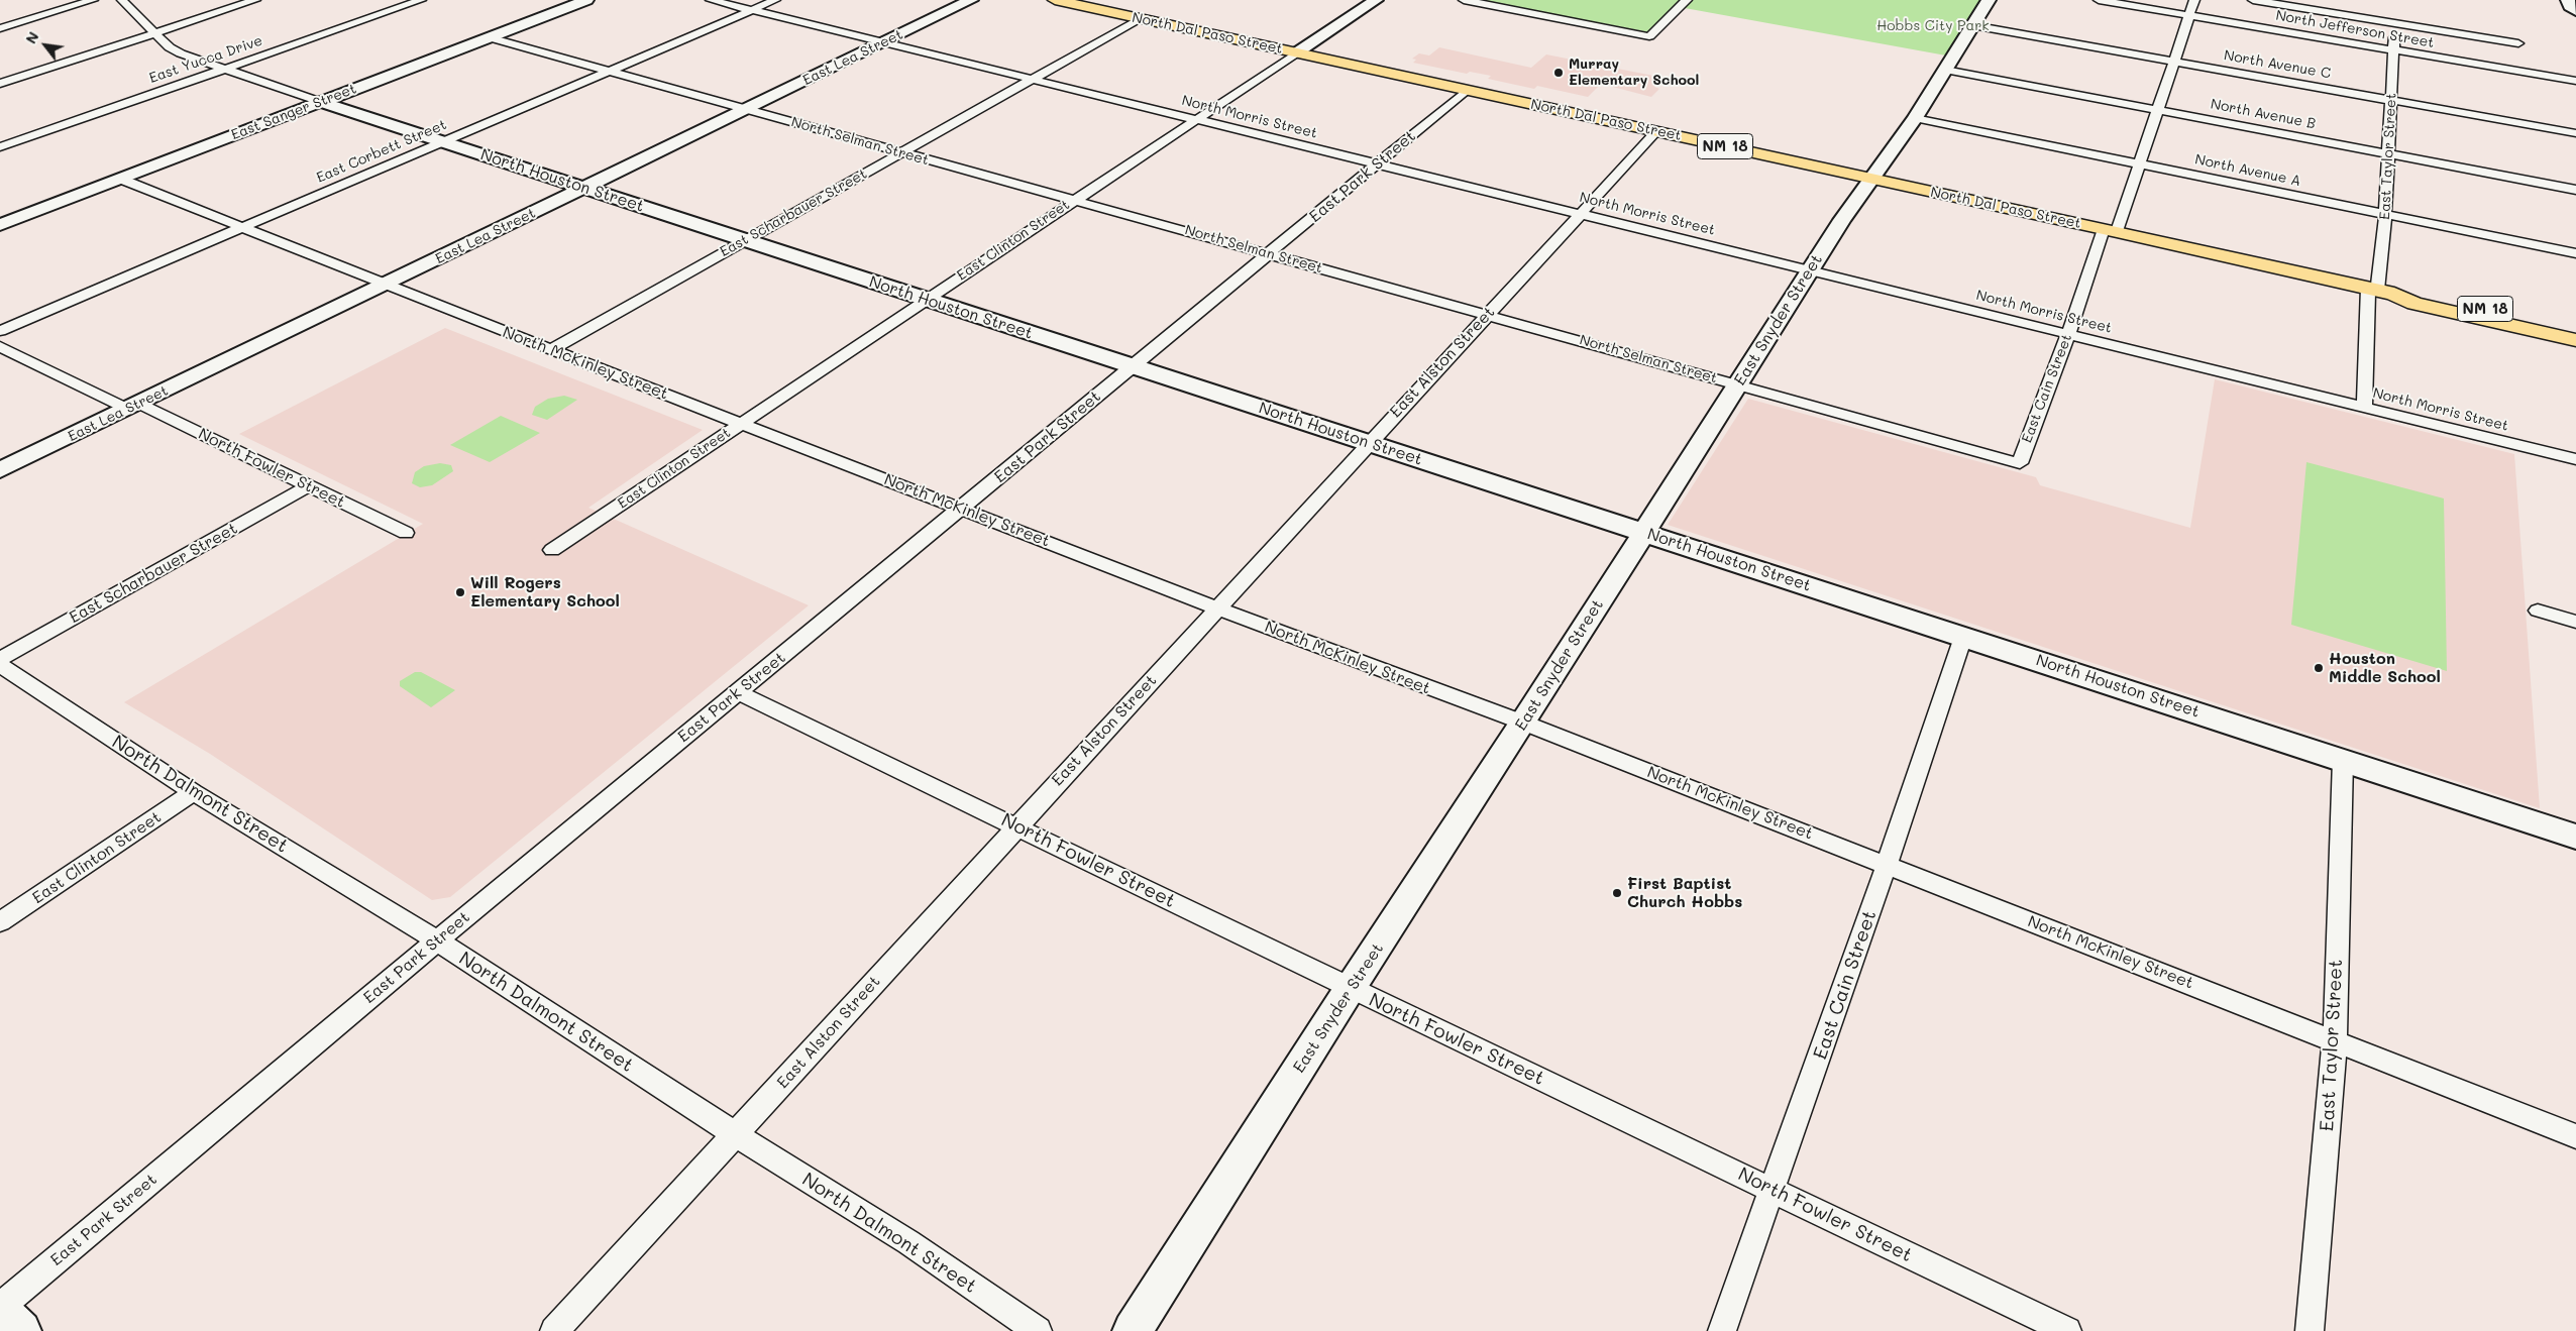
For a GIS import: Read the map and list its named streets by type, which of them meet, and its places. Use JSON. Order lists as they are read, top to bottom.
{
  "streets": {
    "main road": ["North Dal Paso Street", "NM 18"],
    "street": [
      "North Jefferson Street",
      "East Lea Street",
      "East Yucca Drive",
      "North Avenue C",
      "East Sanger Street",
      "North Avenue B",
      "North Morris Street",
      "North Selman Street",
      "East Corbett Street",
      "East Taylor Street",
      "North Avenue A",
      "East Park Street",
      "North Houston Street",
      "East Scharbauer Street",
      "East Clinton Street",
      "East Snyder Street",
      "East Alston Street",
      "North McKinley Street",
      "East Cain Street",
      "North Fowler Street",
      "North Dalmont Street"
    ]
  },
  "crossings": [
    ["North Jefferson Street", "East Taylor Street"],
    ["North Jefferson Street", "East Cain Street"],
    ["North Dal Paso Street", "East Taylor Street"],
    ["North Dal Paso Street", "East Park Street"],
    ["North Dal Paso Street", "East Scharbauer Street"],
    ["North Dal Paso Street", "East Clinton Street"],
    ["North Dal Paso Street", "East Snyder Street"],
    ["North Dal Paso Street", "East Alston Street"],
    ["North Dal Paso Street", "East Cain Street"],
    ["East Lea Street", "North Morris Street"],
    ["East Lea Street", "North Selman Street"],
    ["East Lea Street", "North Houston Street"],
    ["East Lea Street", "North McKinley Street"],
    ["East Lea Street", "North Fowler Street"],
    ["East Yucca Drive", "North Houston Street"],
    ["North Avenue C", "East Taylor Street"],
    ["North Avenue C", "East Snyder Street"],
    ["North Avenue C", "East Cain Street"],
    ["East Sanger Street", "North Selman Street"],
    ["East Sanger Street", "North Houston Street"],
    ["East Sanger Street", "North McKinley Street"],
    ["North Avenue B", "East Taylor Street"],
    ["North Avenue B", "East Snyder Street"],
    ["North Avenue B", "East Cain Street"],
    ["North Morris Street", "East Corbett Street"],
    ["North Morris Street", "East Taylor Street"],
    ["North Morris Street", "East Park Street"],
    ["North Morris Street", "East Scharbauer Street"],
    ["North Morris Street", "East Clinton Street"],
    ["North Morris Street", "East Snyder Street"],
    ["North Morris Street", "East Alston Street"],
    ["North Morris Street", "East Cain Street"],
    ["North Selman Street", "East Corbett Street"],
    ["North Selman Street", "East Park Street"],
    ["North Selman Street", "East Scharbauer Street"],
    ["North Selman Street", "East Clinton Street"],
    ["North Selman Street", "East Snyder Street"],
    ["North Selman Street", "East Alston Street"],
    ["North Selman Street", "East Cain Street"],
    ["East Corbett Street", "North Houston Street"],
    ["East Corbett Street", "North McKinley Street"],
    ["East Taylor Street", "North Avenue A"],
    ["East Taylor Street", "North Houston Street"],
    ["East Taylor Street", "North McKinley Street"],
    ["North Avenue A", "East Snyder Street"],
    ["North Avenue A", "East Cain Street"],
    ["East Park Street", "North Houston Street"],
    ["East Park Street", "North McKinley Street"],
    ["East Park Street", "North Fowler Street"],
    ["East Park Street", "North Dalmont Street"],
    ["North Houston Street", "East Scharbauer Street"],
    ["North Houston Street", "East Clinton Street"],
    ["North Houston Street", "East Snyder Street"],
    ["North Houston Street", "East Alston Street"],
    ["North Houston Street", "East Cain Street"],
    ["East Scharbauer Street", "North McKinley Street"],
    ["East Scharbauer Street", "North Fowler Street"],
    ["East Clinton Street", "North McKinley Street"],
    ["East Clinton Street", "North Dalmont Street"],
    ["East Snyder Street", "North McKinley Street"],
    ["East Snyder Street", "North Fowler Street"],
    ["East Alston Street", "North McKinley Street"],
    ["East Alston Street", "North Fowler Street"],
    ["East Alston Street", "North Dalmont Street"],
    ["North McKinley Street", "East Cain Street"],
    ["East Cain Street", "North Fowler Street"]
  ],
  "parks": ["Hobbs City Park"],
  "places": [
    "Murray Elementary School",
    "Will Rogers Elementary School",
    "Houston Middle School",
    "First Baptist Church Hobbs"
  ],
  "north": "top left"
}
